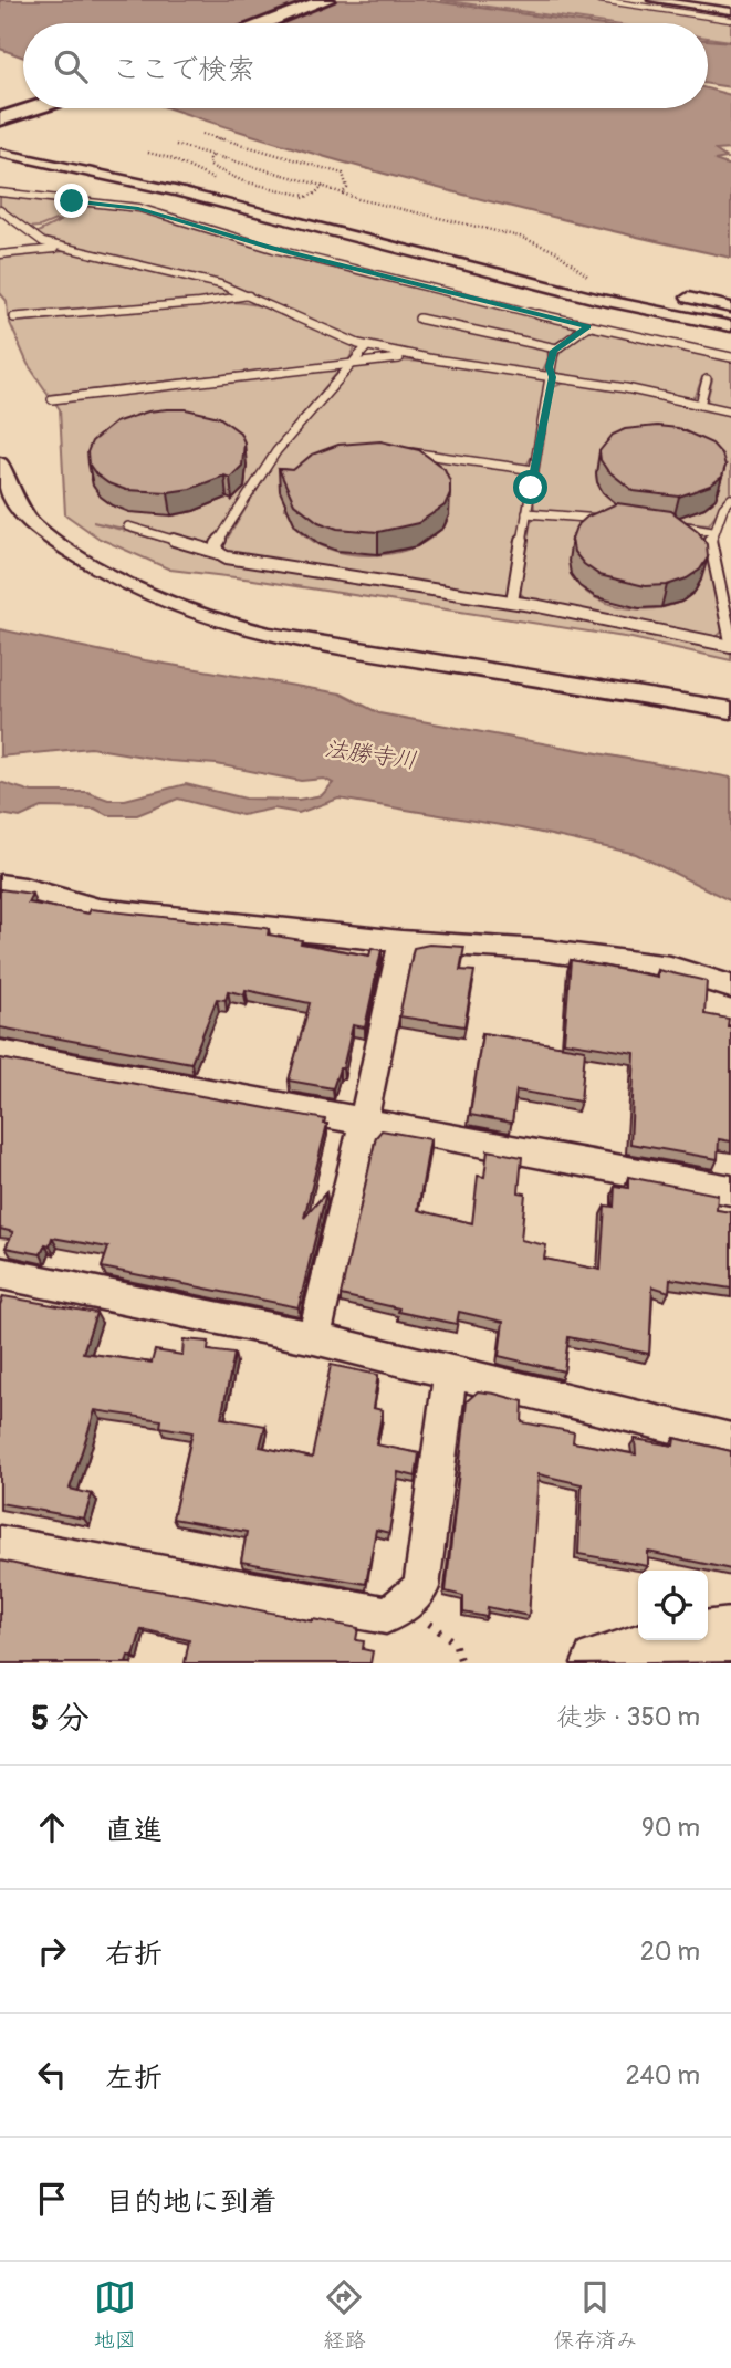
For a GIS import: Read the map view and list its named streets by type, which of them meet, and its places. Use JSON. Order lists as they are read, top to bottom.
{
  "water": ["法勝寺川"],
  "page": {
    "search": "ここで検索",
    "heading": ["5 分", "徒歩 · 350 m"],
    "list": [
      ["直進", "90 m"],
      ["右折", "20 m"],
      ["左折", "240 m"],
      "目的地に到着"
    ],
    "nav": ["地図", "経路", "保存済み"]
  }
}
